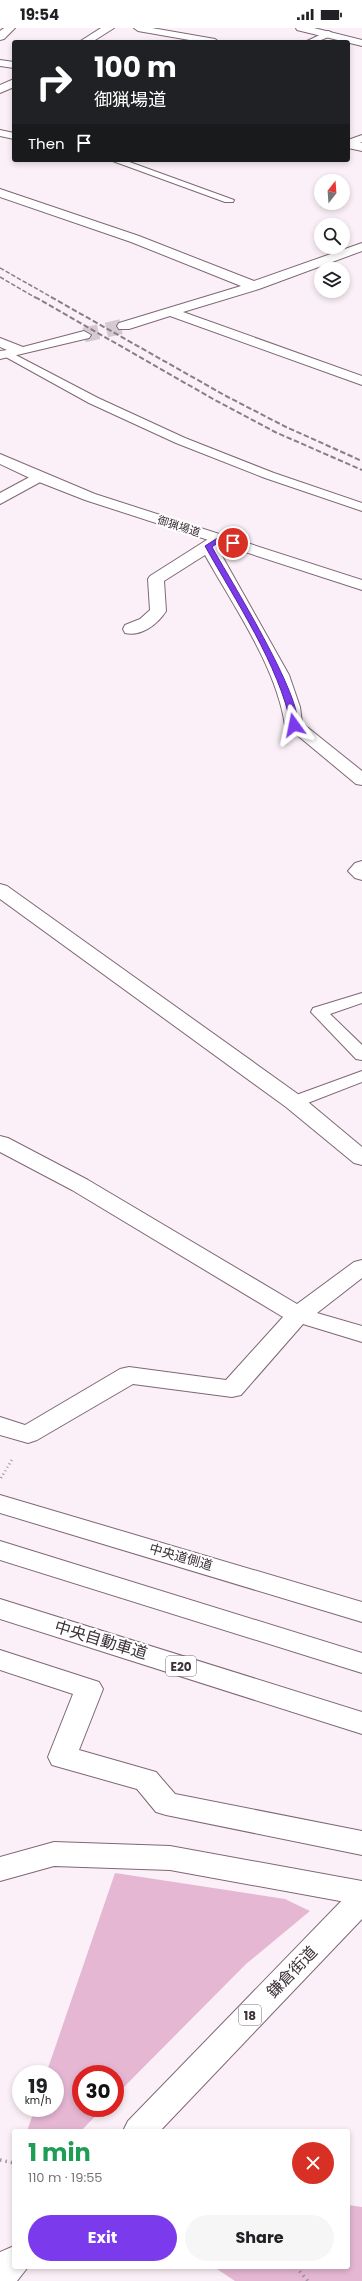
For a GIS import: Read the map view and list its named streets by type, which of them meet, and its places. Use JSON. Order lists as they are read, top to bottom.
{
  "streets": {
    "main road": [
      "御猟場道",
      "中央道側道",
      "中央自動車道",
      "E20",
      "鎌倉街道",
      "18"
    ]
  },
  "north": "top",
  "page": {
    "status": "19:54",
    "turn": ["100 m", "御猟場道"],
    "then": "Then",
    "speed": "19 km/h",
    "limit": "30",
    "heading": ["1 min", "110 m · 19:55"],
    "buttons": ["Exit", "Share"]
  }
}
